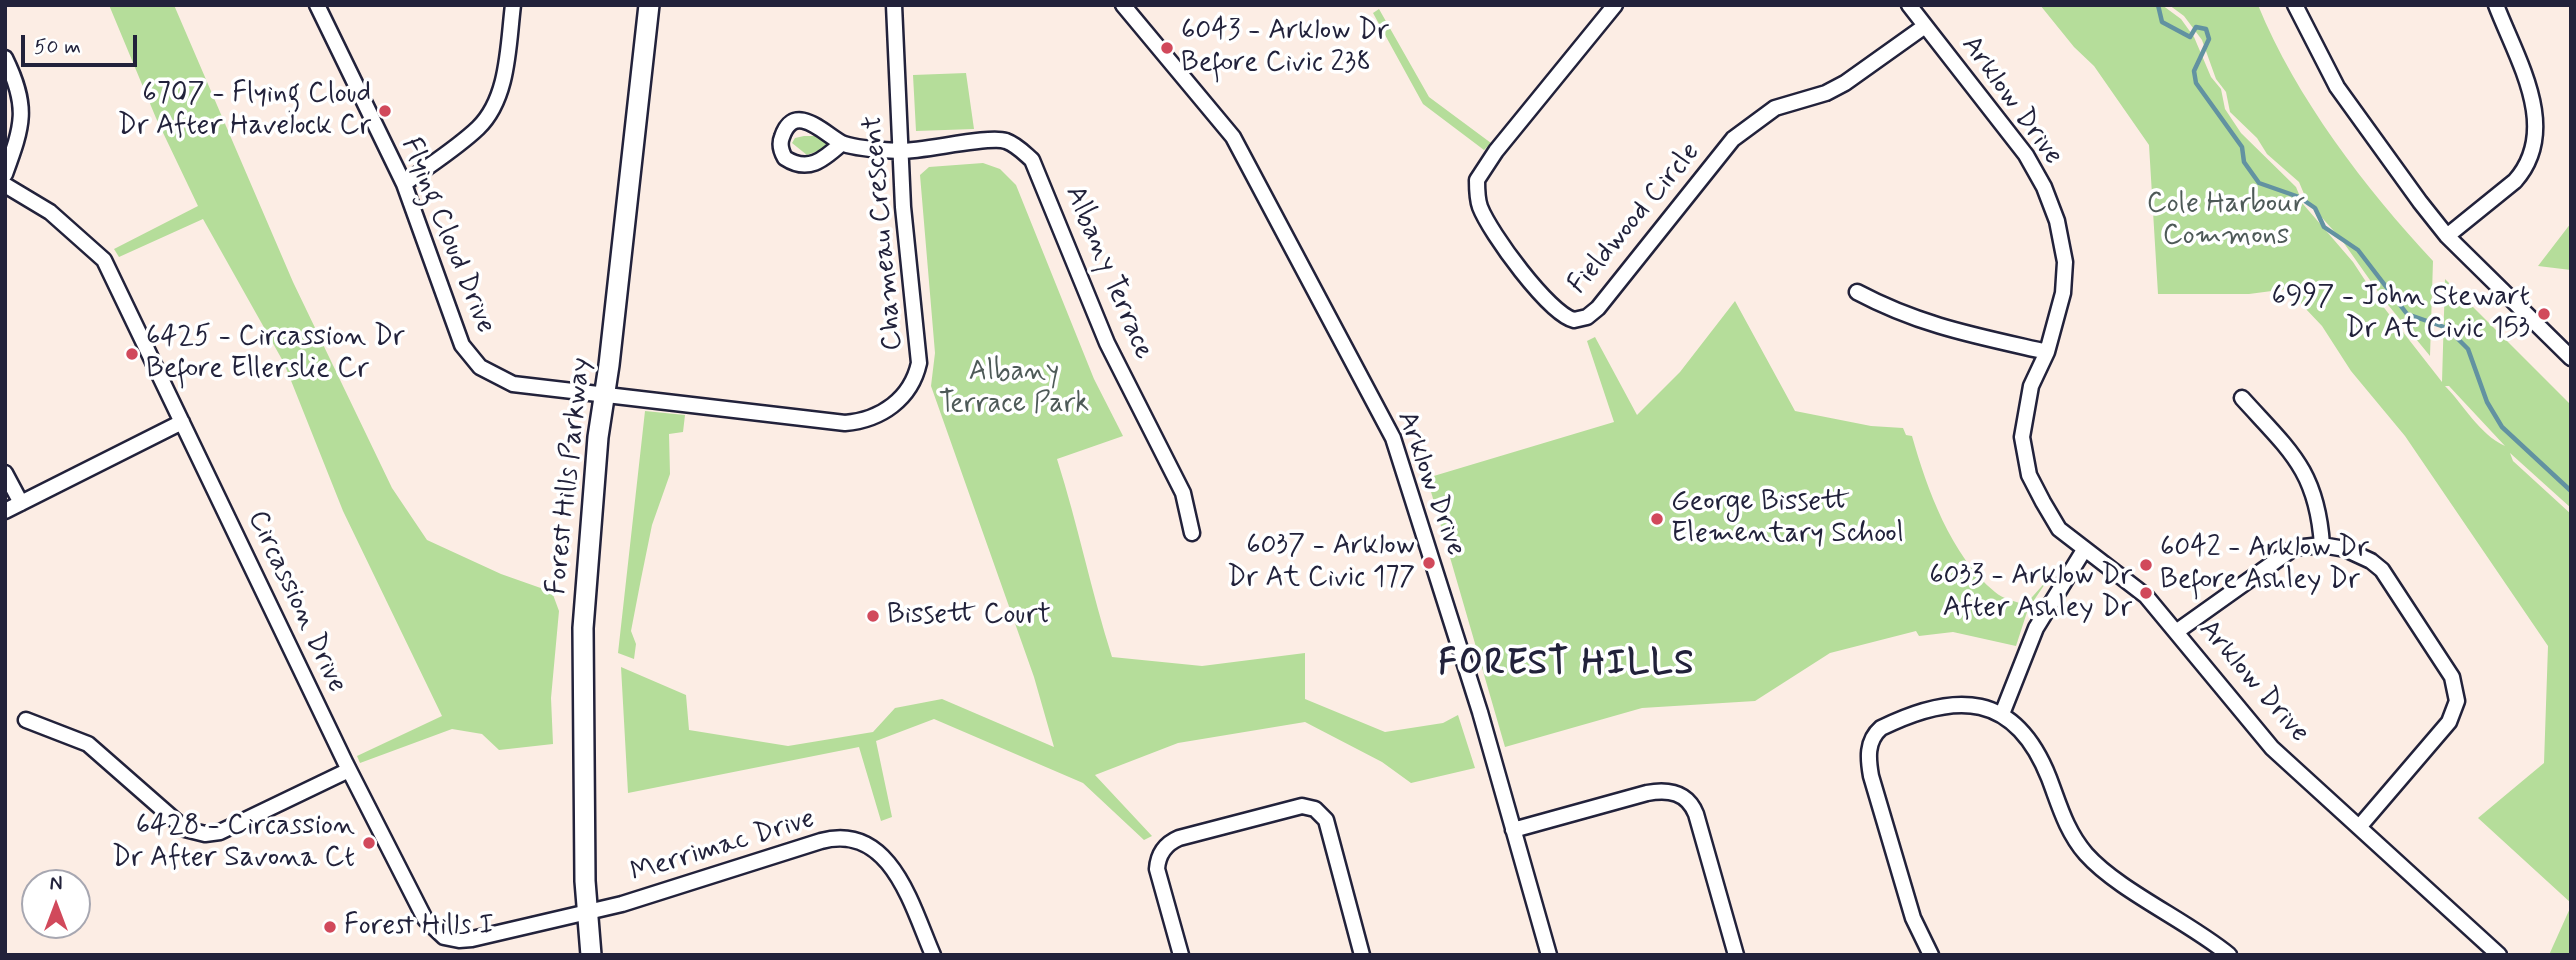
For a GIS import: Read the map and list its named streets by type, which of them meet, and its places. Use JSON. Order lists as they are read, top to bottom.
{
  "streets": {
    "main road": ["Forest Hills Parkway"],
    "street": [
      "Arklow Drive",
      "Fieldwood Circle",
      "Chameau Crescent",
      "Flying Cloud Drive",
      "Albany Terrace",
      "Circassion Drive",
      "Merrimac Drive"
    ]
  },
  "crossings": [
    ["Arklow Drive", "Fieldwood Circle"],
    ["Chameau Crescent", "Flying Cloud Drive"],
    ["Chameau Crescent", "Albany Terrace"],
    ["Chameau Crescent", "Forest Hills Parkway"],
    ["Flying Cloud Drive", "Forest Hills Parkway"],
    ["Forest Hills Parkway", "Circassion Drive"],
    ["Forest Hills Parkway", "Merrimac Drive"],
    ["Circassion Drive", "Merrimac Drive"]
  ],
  "districts": ["FOREST HILLS"],
  "parks": ["Cole Harbour Commons", "Albany Terrace Park"],
  "places": [
    "6043 - Arklow Dr Before Civic 238",
    "6707 - Flying Cloud Dr After Havelock Cr",
    "6997 - John Stewart Dr At Civic 153",
    "6425 - Circassion Dr Before Ellerslie Cr",
    "George Bissett Elementary School",
    "6037 - Arklow Dr At Civic 177",
    "6042 - Arklow Dr Before Ashley Dr",
    "6033 - Arklow Dr After Ashley Dr",
    "Bissett Court",
    "6428 - Circassion Dr After Savona Ct",
    "Forest Hills I"
  ],
  "scale_bar": "50 m",
  "north": "top"
}
